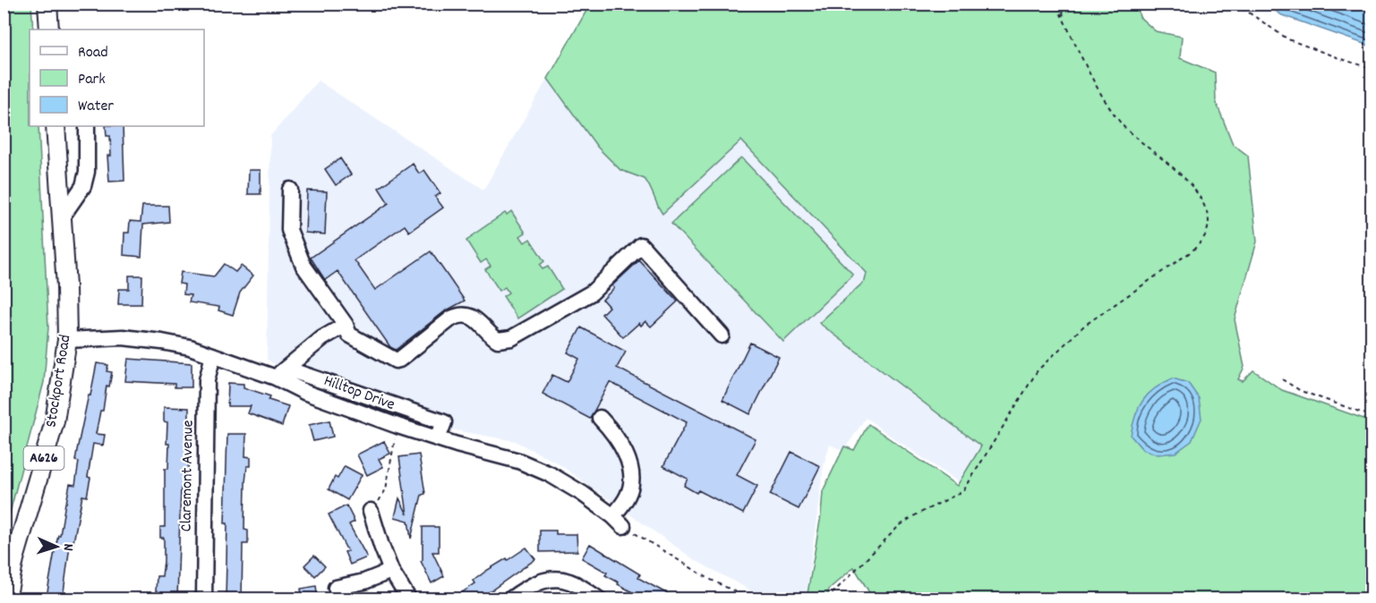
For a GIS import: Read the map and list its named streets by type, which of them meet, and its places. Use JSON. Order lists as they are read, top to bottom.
{
  "streets": {
    "main road": ["Stockport Road", "A626"],
    "street": ["Hilltop Drive", "Claremont Avenue"]
  },
  "crossings": [
    ["Stockport Road", "Hilltop Drive"],
    ["Hilltop Drive", "Claremont Avenue"]
  ],
  "legend": ["Road", "Park", "Water"],
  "north": "right"
}
